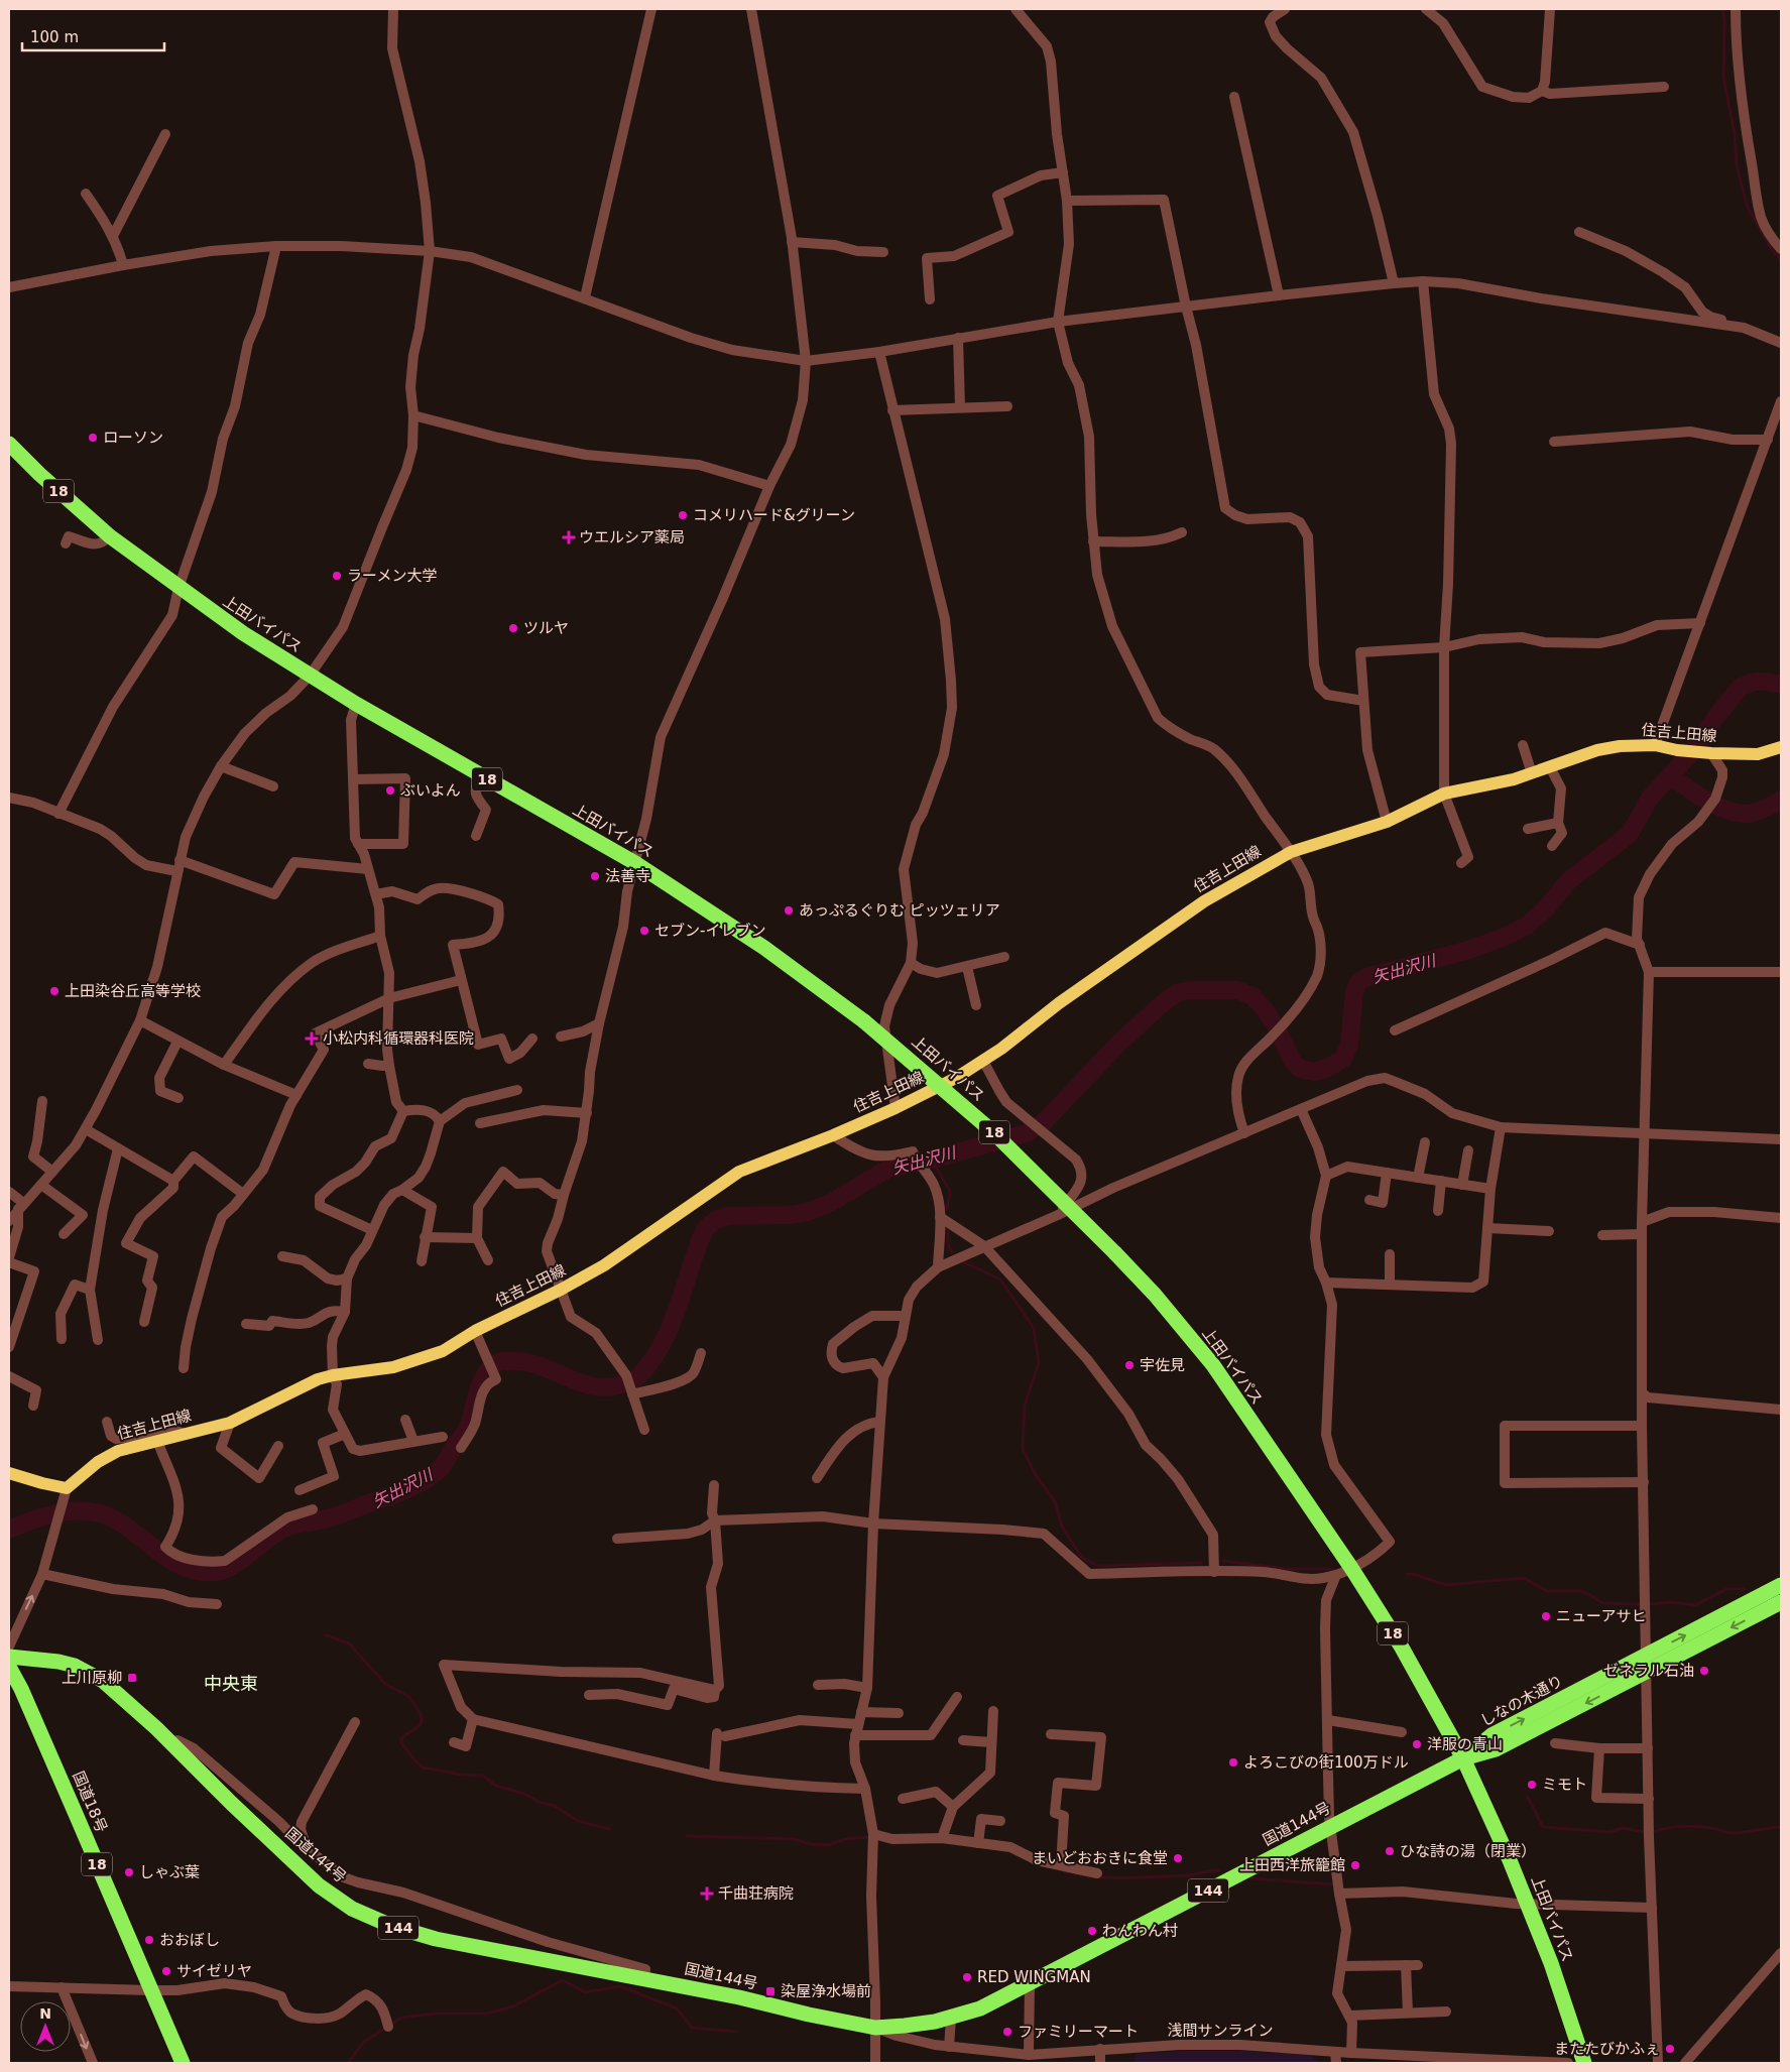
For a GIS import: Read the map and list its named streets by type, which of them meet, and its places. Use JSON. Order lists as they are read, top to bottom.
{
  "streets": {
    "highway": [
      "18",
      "上田バイパス",
      "しなの木通り",
      "国道18号",
      "国道144号",
      "144"
    ],
    "main road": ["住吉上田線"],
    "street": ["浅間サンライン"]
  },
  "crossings": [
    ["上田バイパス", "しなの木通り"],
    ["上田バイパス", "国道144号"],
    ["しなの木通り", "国道144号"],
    ["国道144号", "浅間サンライン"]
  ],
  "districts": ["中央東"],
  "water": ["矢出沢川"],
  "places": {
    "other": [
      "ローソン",
      "コメリハード&グリーン",
      "ラーメン大学",
      "ツルヤ",
      "ぶいよん",
      "法善寺",
      "あっぷるぐりむ ピッツェリア",
      "セブン-イレブン",
      "上田染谷丘高等学校",
      "宇佐見",
      "ニューアサヒ",
      "ゼネラル石油",
      "洋服の青山",
      "よろこびの街100万ドル",
      "ミモト",
      "ひな詩の湯（閉業）",
      "まいどおおきに食堂",
      "上田西洋旅籠館",
      "しゃぶ葉",
      "わんわん村",
      "おおぼし",
      "サイゼリヤ",
      "RED WINGMAN",
      "ファミリーマート",
      "またたびかふぇ"
    ],
    "health": ["ウエルシア薬局", "小松内科循環器科医院", "千曲荘病院"],
    "transit": ["上川原柳", "染屋浄水場前"]
  },
  "scale_bar": "100 m",
  "north": "top"
}
